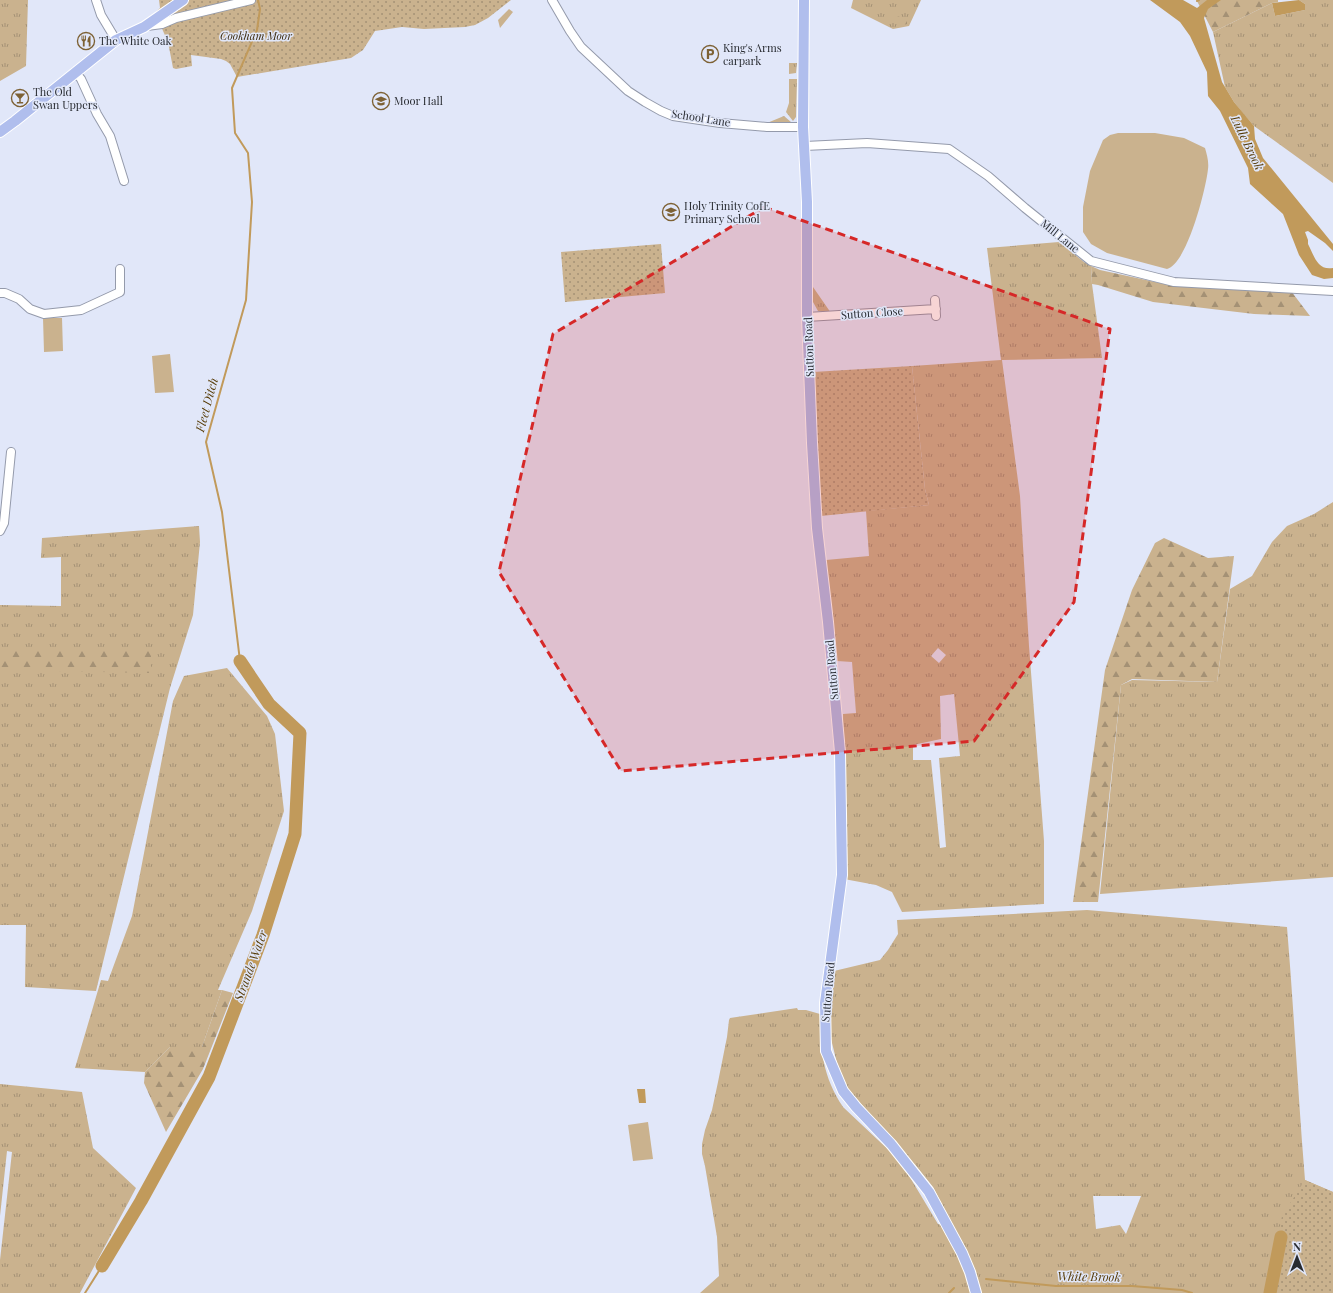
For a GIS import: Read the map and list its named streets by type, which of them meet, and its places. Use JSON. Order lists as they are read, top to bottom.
{
  "streets": {
    "main road": ["Sutton Road"],
    "street": ["School Lane", "Mill Lane", "Sutton Close"]
  },
  "crossings": [
    ["School Lane", "Sutton Road"],
    ["Mill Lane", "Sutton Road"],
    ["Sutton Close", "Sutton Road"]
  ],
  "water": [
    "Lulle Brook",
    "Fleet Ditch",
    "Strande Water",
    "White Brook"
  ],
  "parks": ["Cookham Moor"],
  "places": {
    "restaurant": ["The White Oak"],
    "parking": ["King's Arms carpark"],
    "bar": ["The Old Swan Uppers"],
    "school or university": ["Moor Hall", "Holy Trinity CofE Primary School"]
  },
  "north": "top"
}
